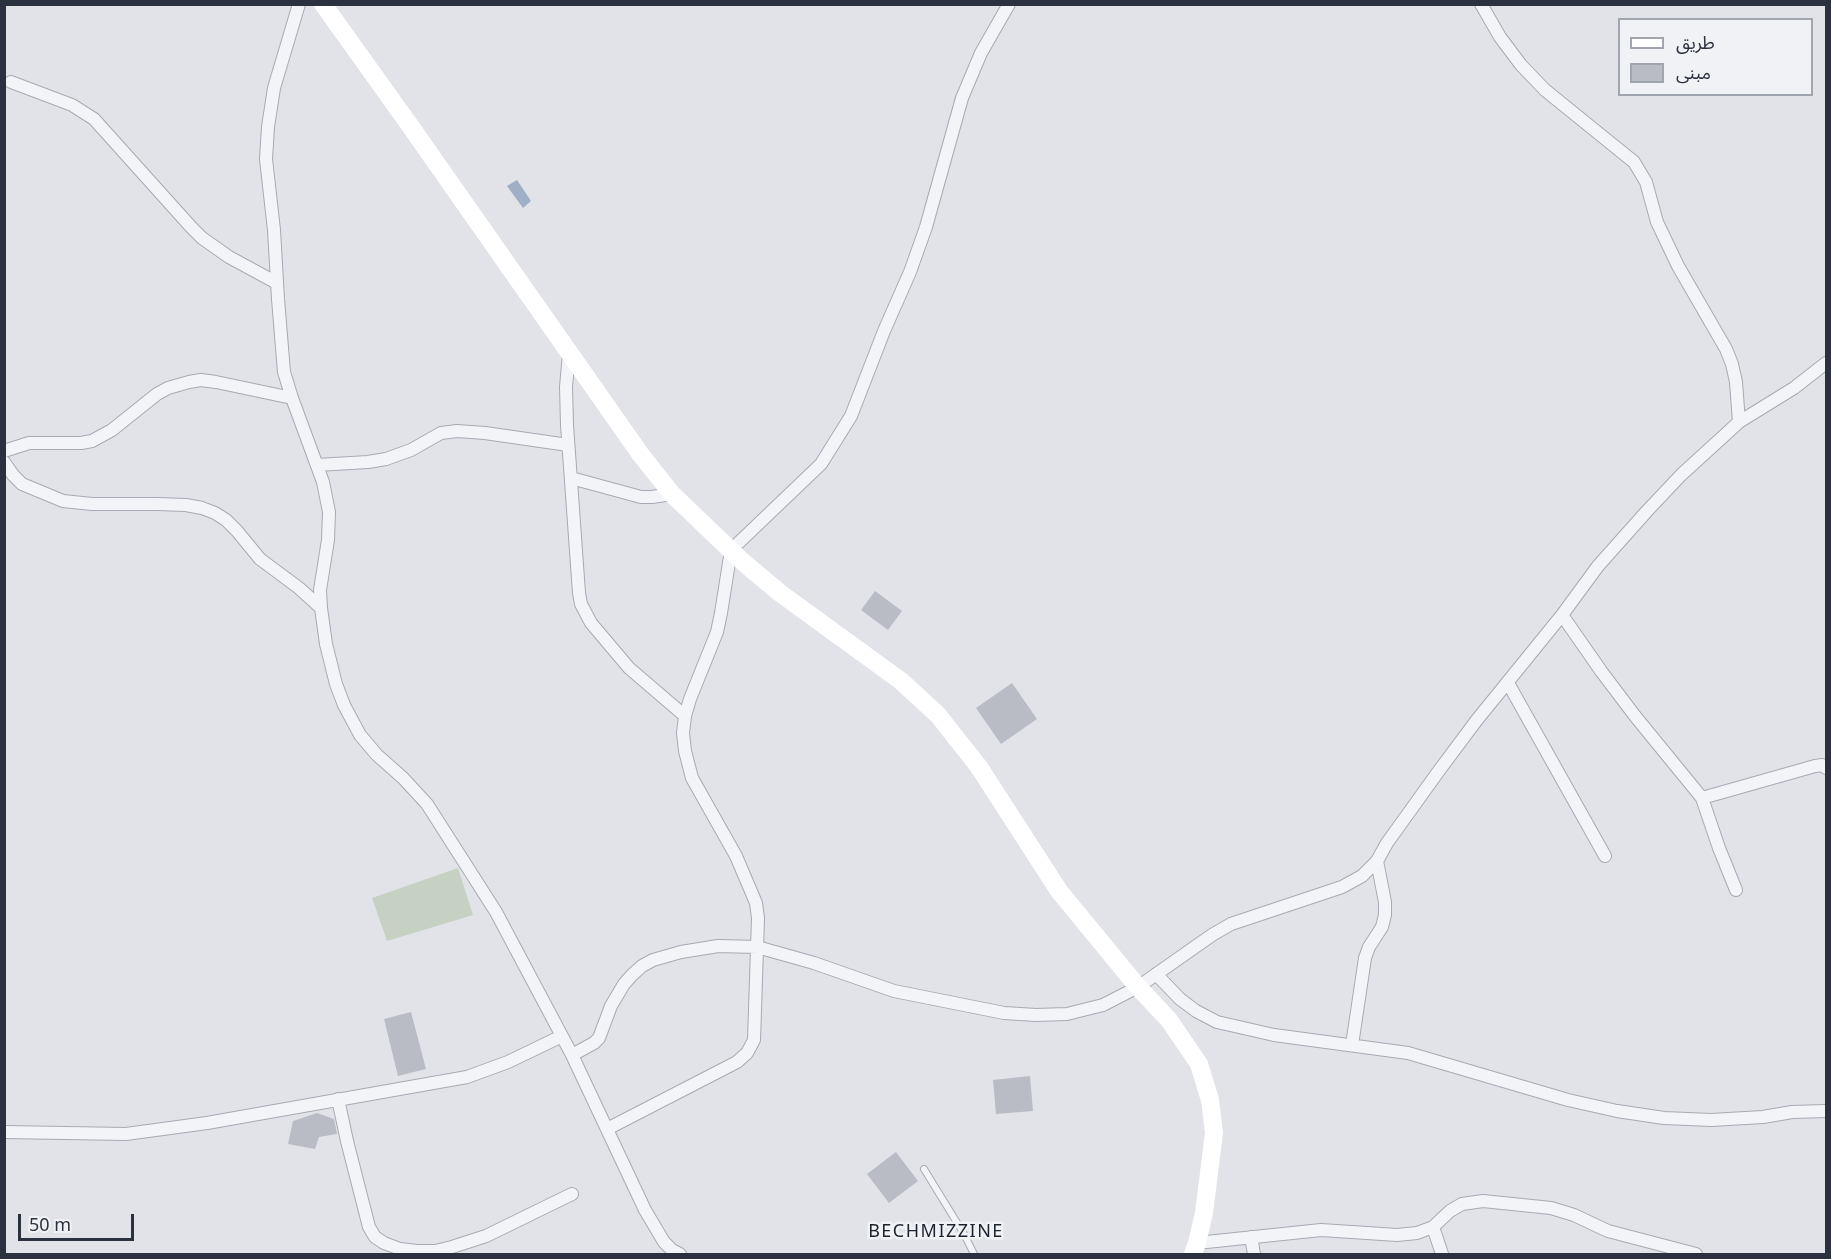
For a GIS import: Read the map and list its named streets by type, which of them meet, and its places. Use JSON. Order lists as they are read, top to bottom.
{
  "districts": ["BECHMIZZINE"],
  "legend": ["طريق", "مبنى"],
  "scale_bar": "50 m"
}
